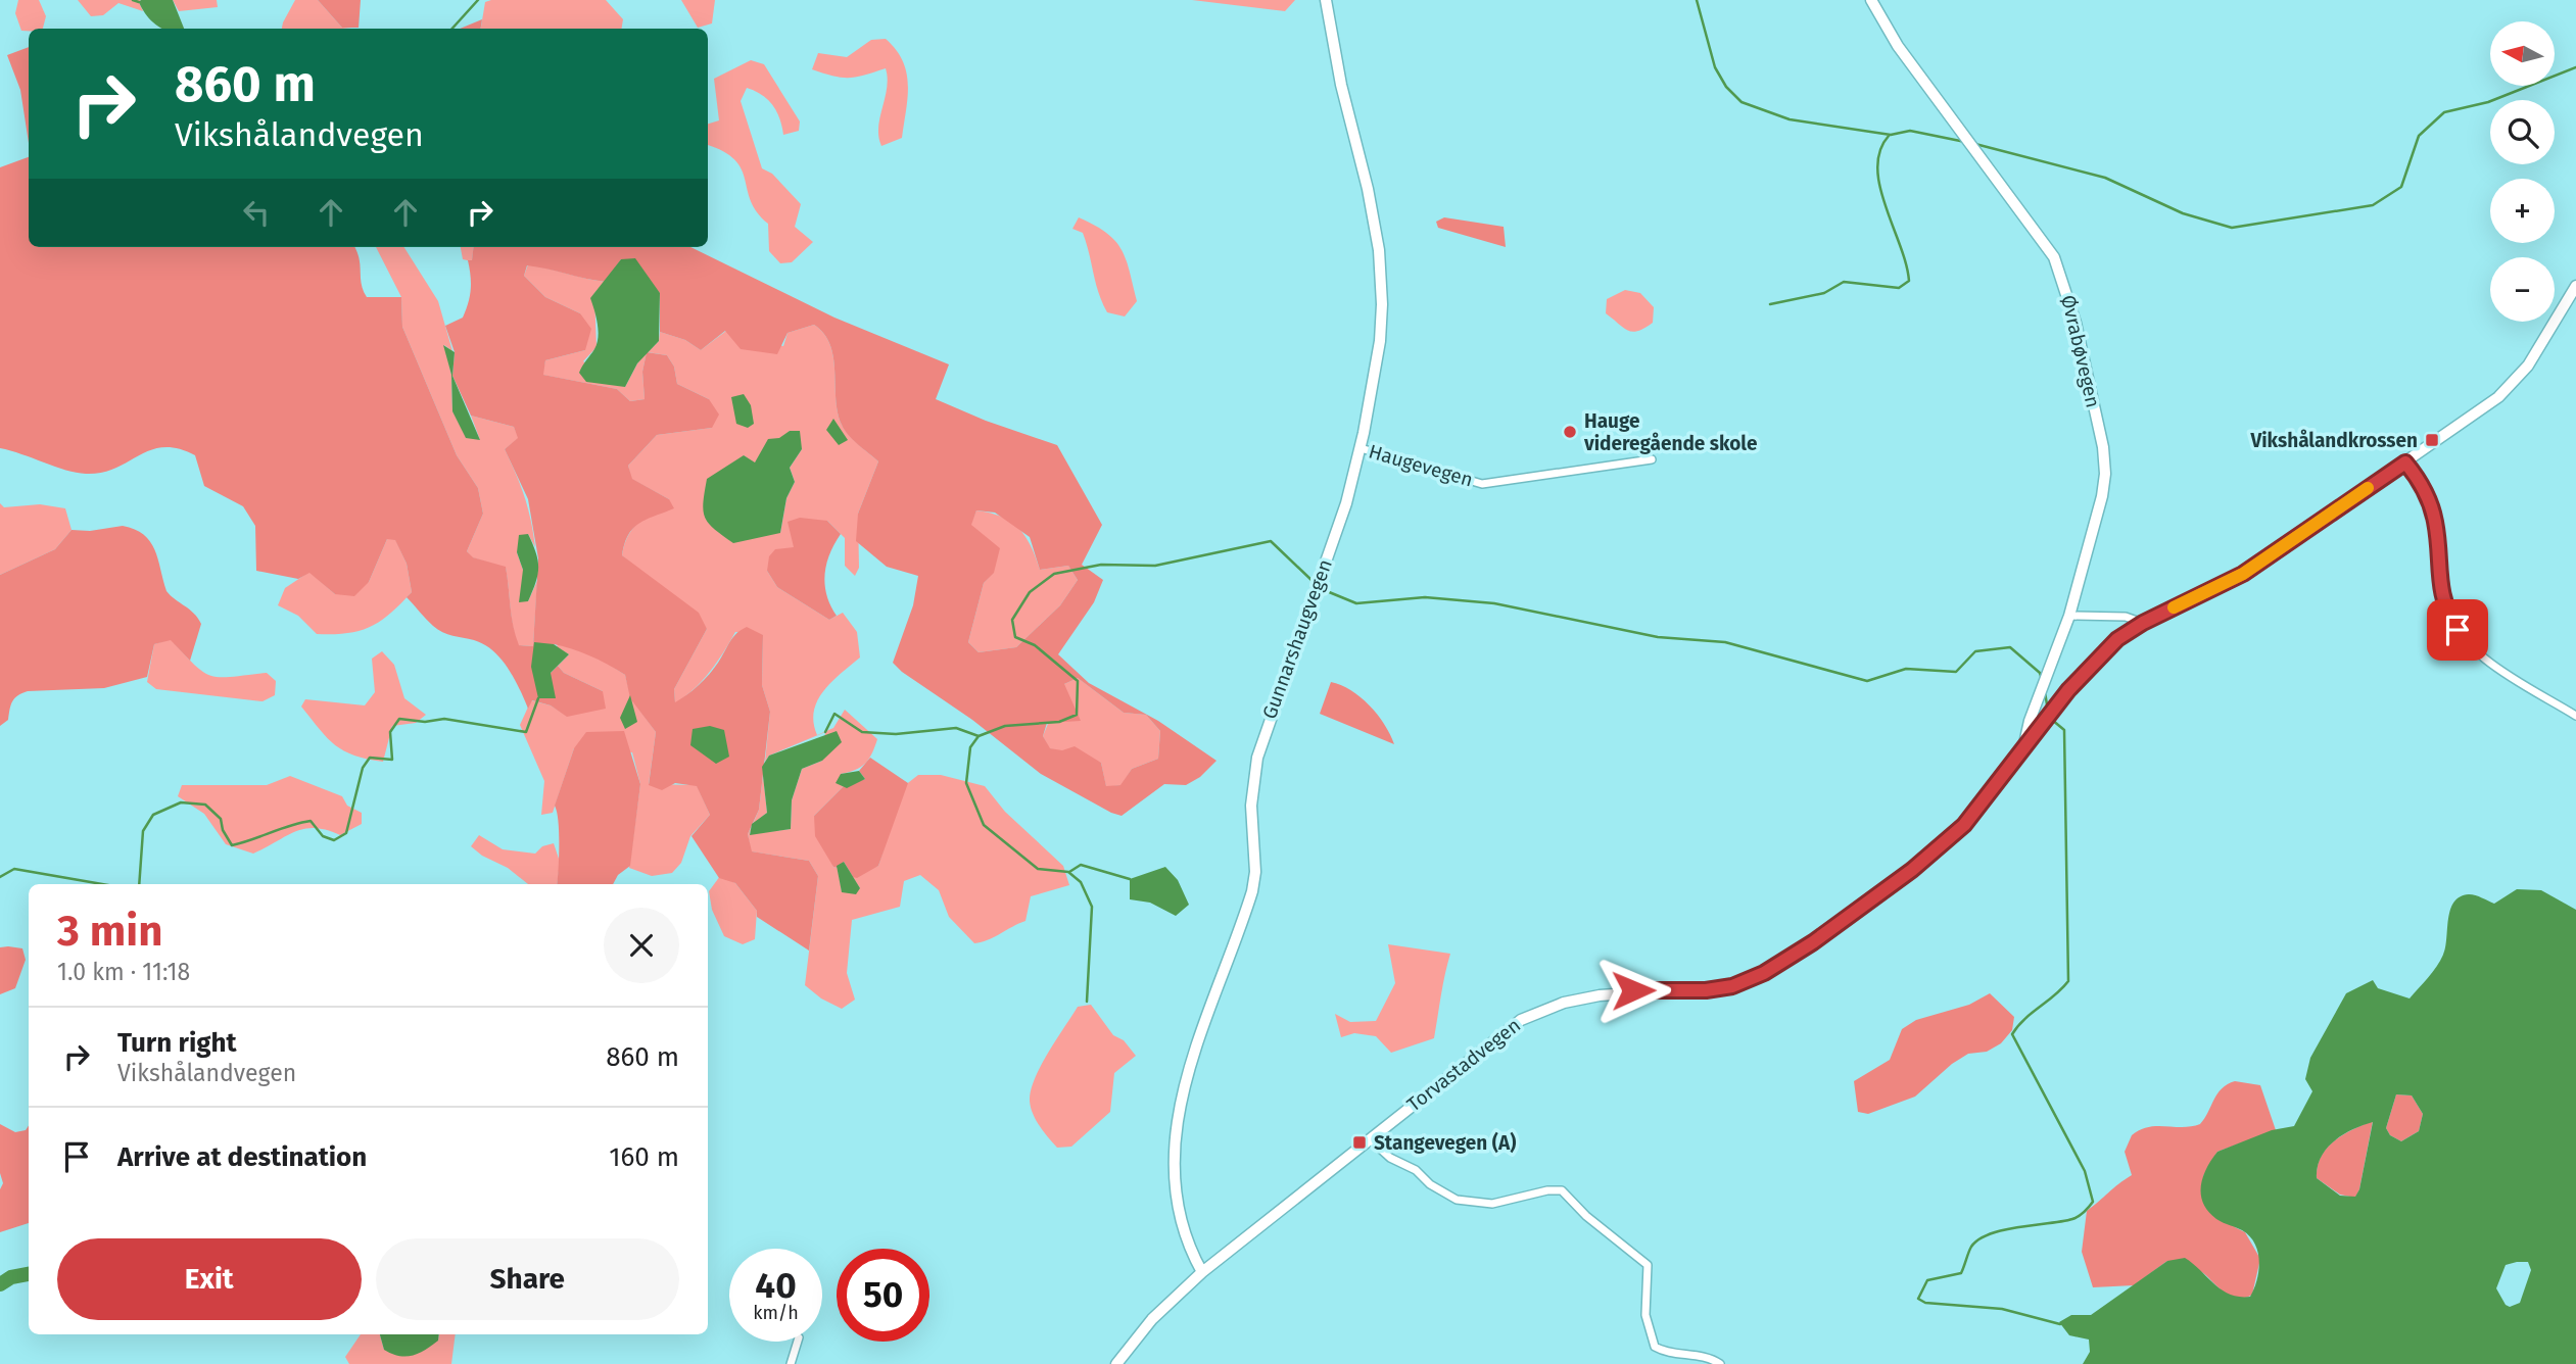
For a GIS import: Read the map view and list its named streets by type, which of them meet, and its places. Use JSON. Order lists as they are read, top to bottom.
{
  "streets": {
    "main road": ["Øvrabøvegen", "Gunnarshaugvegen", "Torvastadvegen"],
    "street": ["Haugevegen"]
  },
  "crossings": [
    ["Øvrabøvegen", "Torvastadvegen"],
    ["Haugevegen", "Gunnarshaugvegen"],
    ["Gunnarshaugvegen", "Torvastadvegen"]
  ],
  "places": {
    "other": ["Hauge videregående skole"],
    "transit": ["Vikshålandkrossen", "Stangevegen (A)"]
  },
  "north": "left",
  "page": {
    "map_buttons": ["+", "−"],
    "turn": ["860 m", "Vikshålandvegen"],
    "heading": ["3 min", "1.0 km · 11:18"],
    "list": [
      {
        "name": "Turn right",
        "note": "Vikshålandvegen",
        "value": "860 m"
      },
      {
        "name": "Arrive at destination",
        "value": "160 m"
      }
    ],
    "buttons": ["Exit", "Share"],
    "speed": "40 km/h",
    "limit": "50"
  }
}
